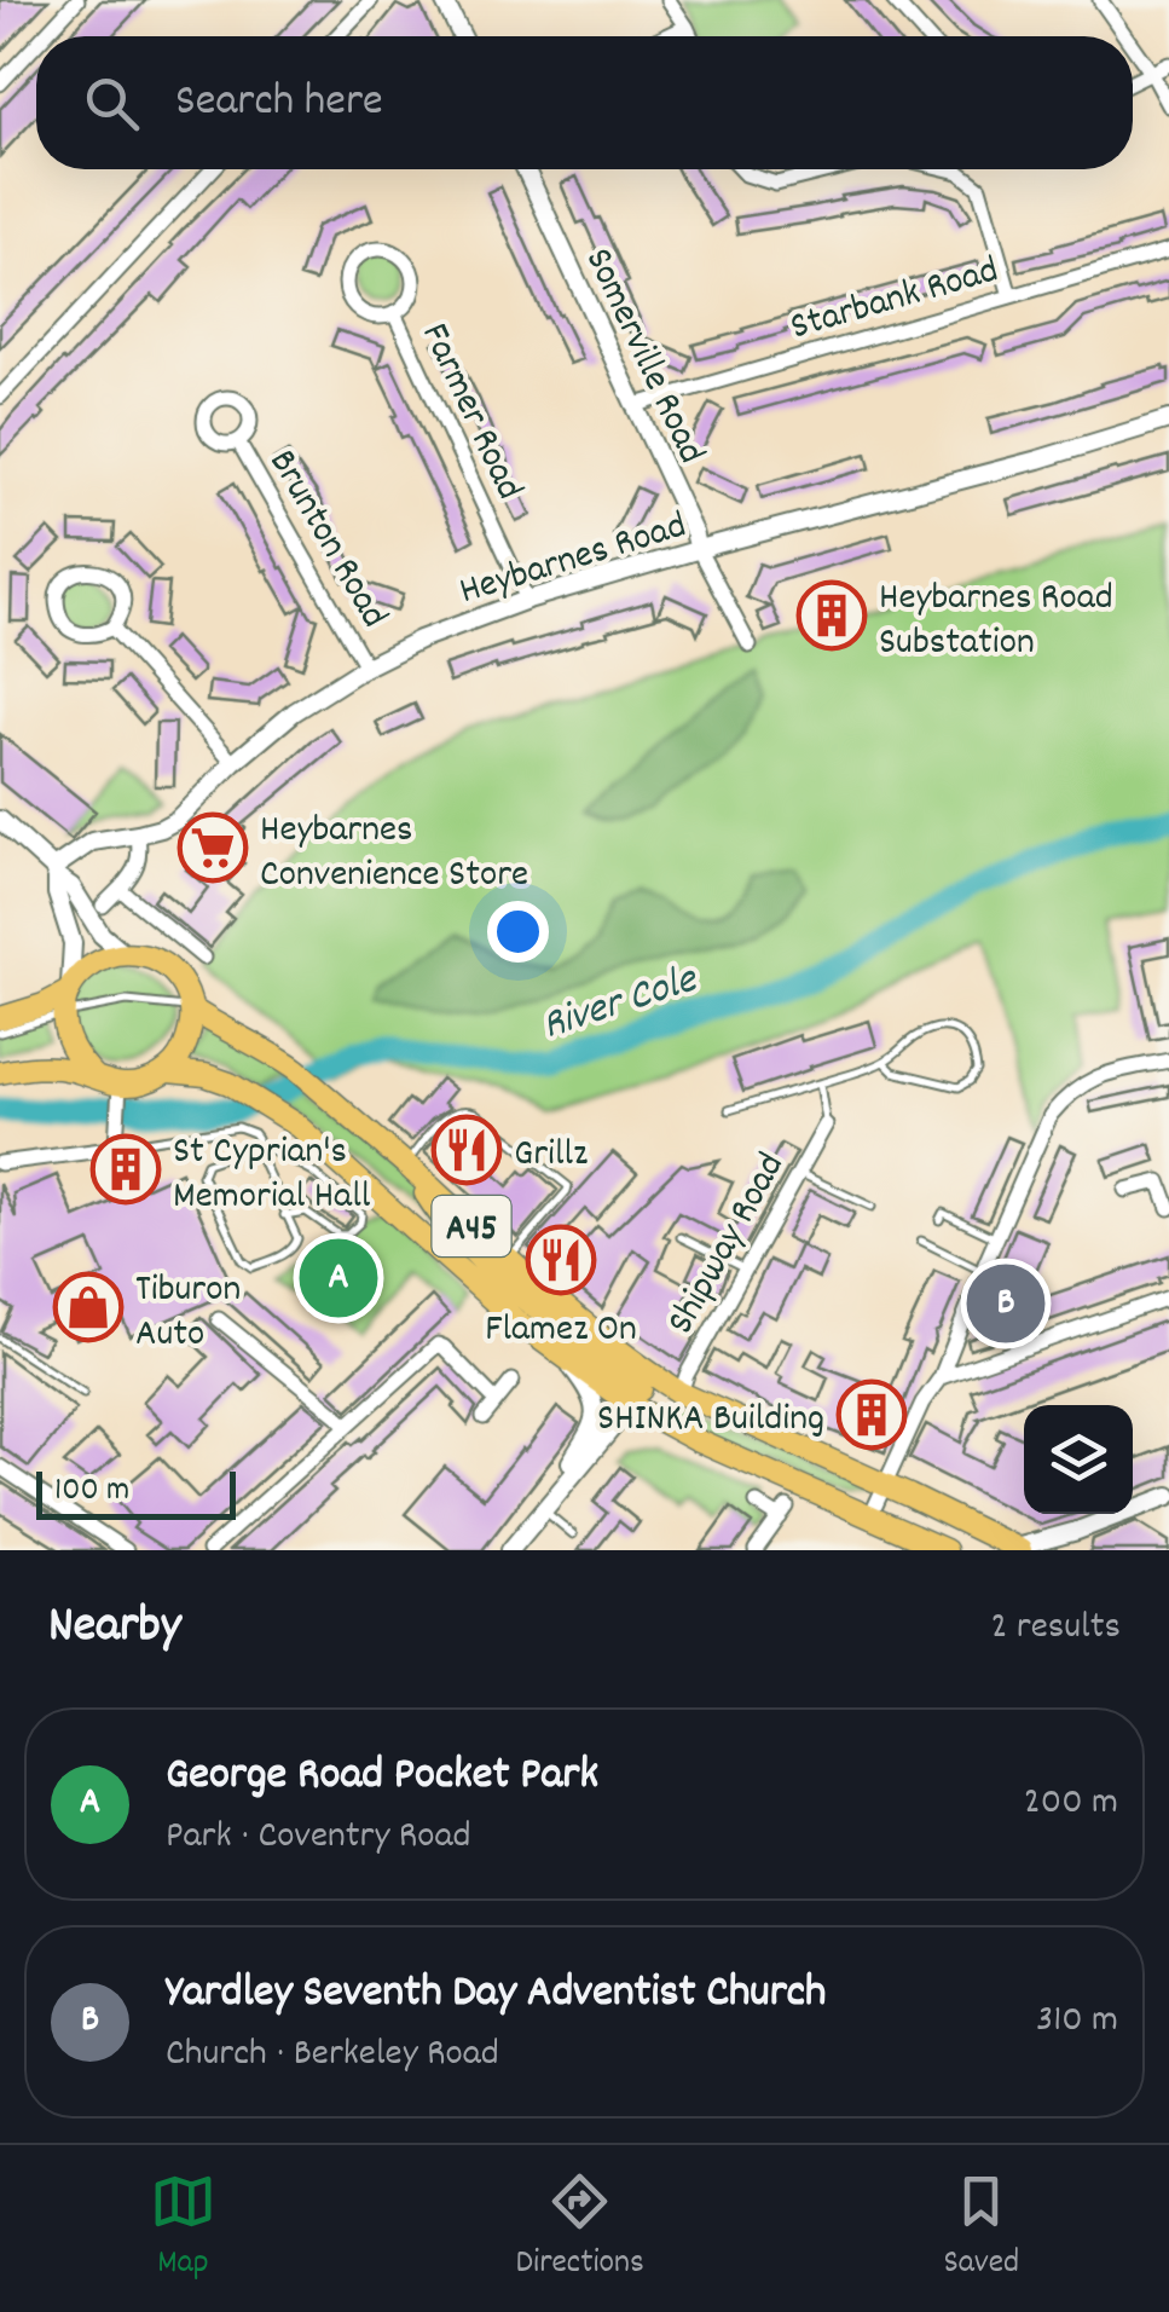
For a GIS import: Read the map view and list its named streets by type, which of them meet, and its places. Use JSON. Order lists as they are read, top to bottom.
{
  "streets": {
    "highway": ["A45"],
    "street": [
      "Starbank Road",
      "Somerville Road",
      "Farmer Road",
      "Brunton Road",
      "Heybarnes Road",
      "Shipway Road"
    ]
  },
  "crossings": [
    ["Starbank Road", "Somerville Road"],
    ["Somerville Road", "Heybarnes Road"],
    ["Farmer Road", "Heybarnes Road"],
    ["Brunton Road", "Heybarnes Road"],
    ["A45", "Shipway Road"]
  ],
  "water": ["River Cole"],
  "places": {
    "building": ["Heybarnes Road Substation", "St Cyprian's Memorial Hall", "SHINKA Building"],
    "supermarket": ["Heybarnes Convenience Store"],
    "restaurant": ["Grillz", "Flamez On"],
    "shop": ["Tiburon Auto"]
  },
  "scale_bar": "100 m",
  "page": {
    "search": "Search here",
    "pins": ["A", "B"],
    "scale": "100 m",
    "heading": ["Nearby", "2 results"],
    "list": [
      {
        "mark": "A",
        "name": "George Road Pocket Park",
        "note": "Park · Coventry Road",
        "value": "200 m"
      },
      {
        "mark": "B",
        "name": "Yardley Seventh Day Adventist Church",
        "note": "Church · Berkeley Road",
        "value": "310 m"
      }
    ],
    "nav": ["Map", "Directions", "Saved"]
  }
}
